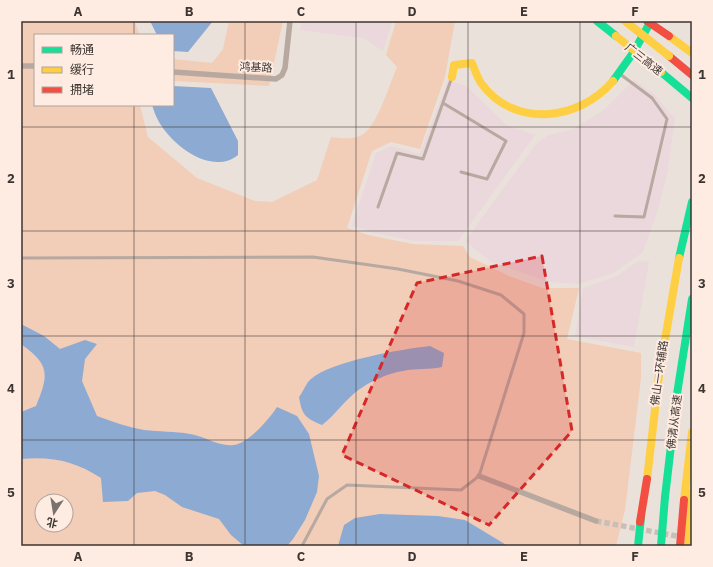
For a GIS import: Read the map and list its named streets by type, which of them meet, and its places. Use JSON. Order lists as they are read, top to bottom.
{
  "streets": {
    "main road": ["广三高速", "佛山一环辅路", "佛清从高速"],
    "street": ["鸿基路"]
  },
  "legend": ["畅通", "缓行", "拥堵"],
  "north": "bottom",
  "grid": {
    "columns": [
      "A",
      "B",
      "C",
      "D",
      "E",
      "F"
    ],
    "rows": [
      "1",
      "2",
      "3",
      "4",
      "5"
    ]
  }
}
